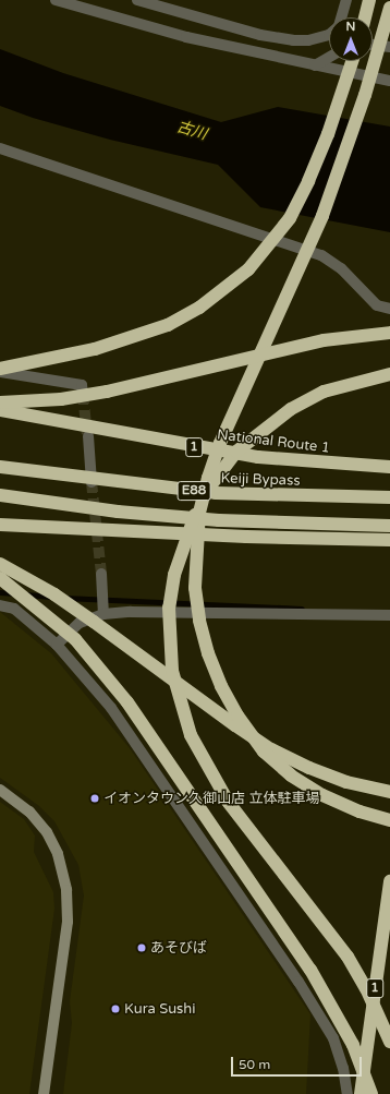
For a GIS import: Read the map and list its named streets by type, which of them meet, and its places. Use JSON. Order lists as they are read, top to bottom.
{
  "streets": {
    "highway": [
      "National Route 1",
      "1",
      "Keiji Bypass",
      "E88"
    ]
  },
  "water": ["古川"],
  "places": ["イオンタウン久御山店 立体駐車場", "あそびば", "Kura Sushi"],
  "scale_bar": "50 m",
  "north": "top"
}
